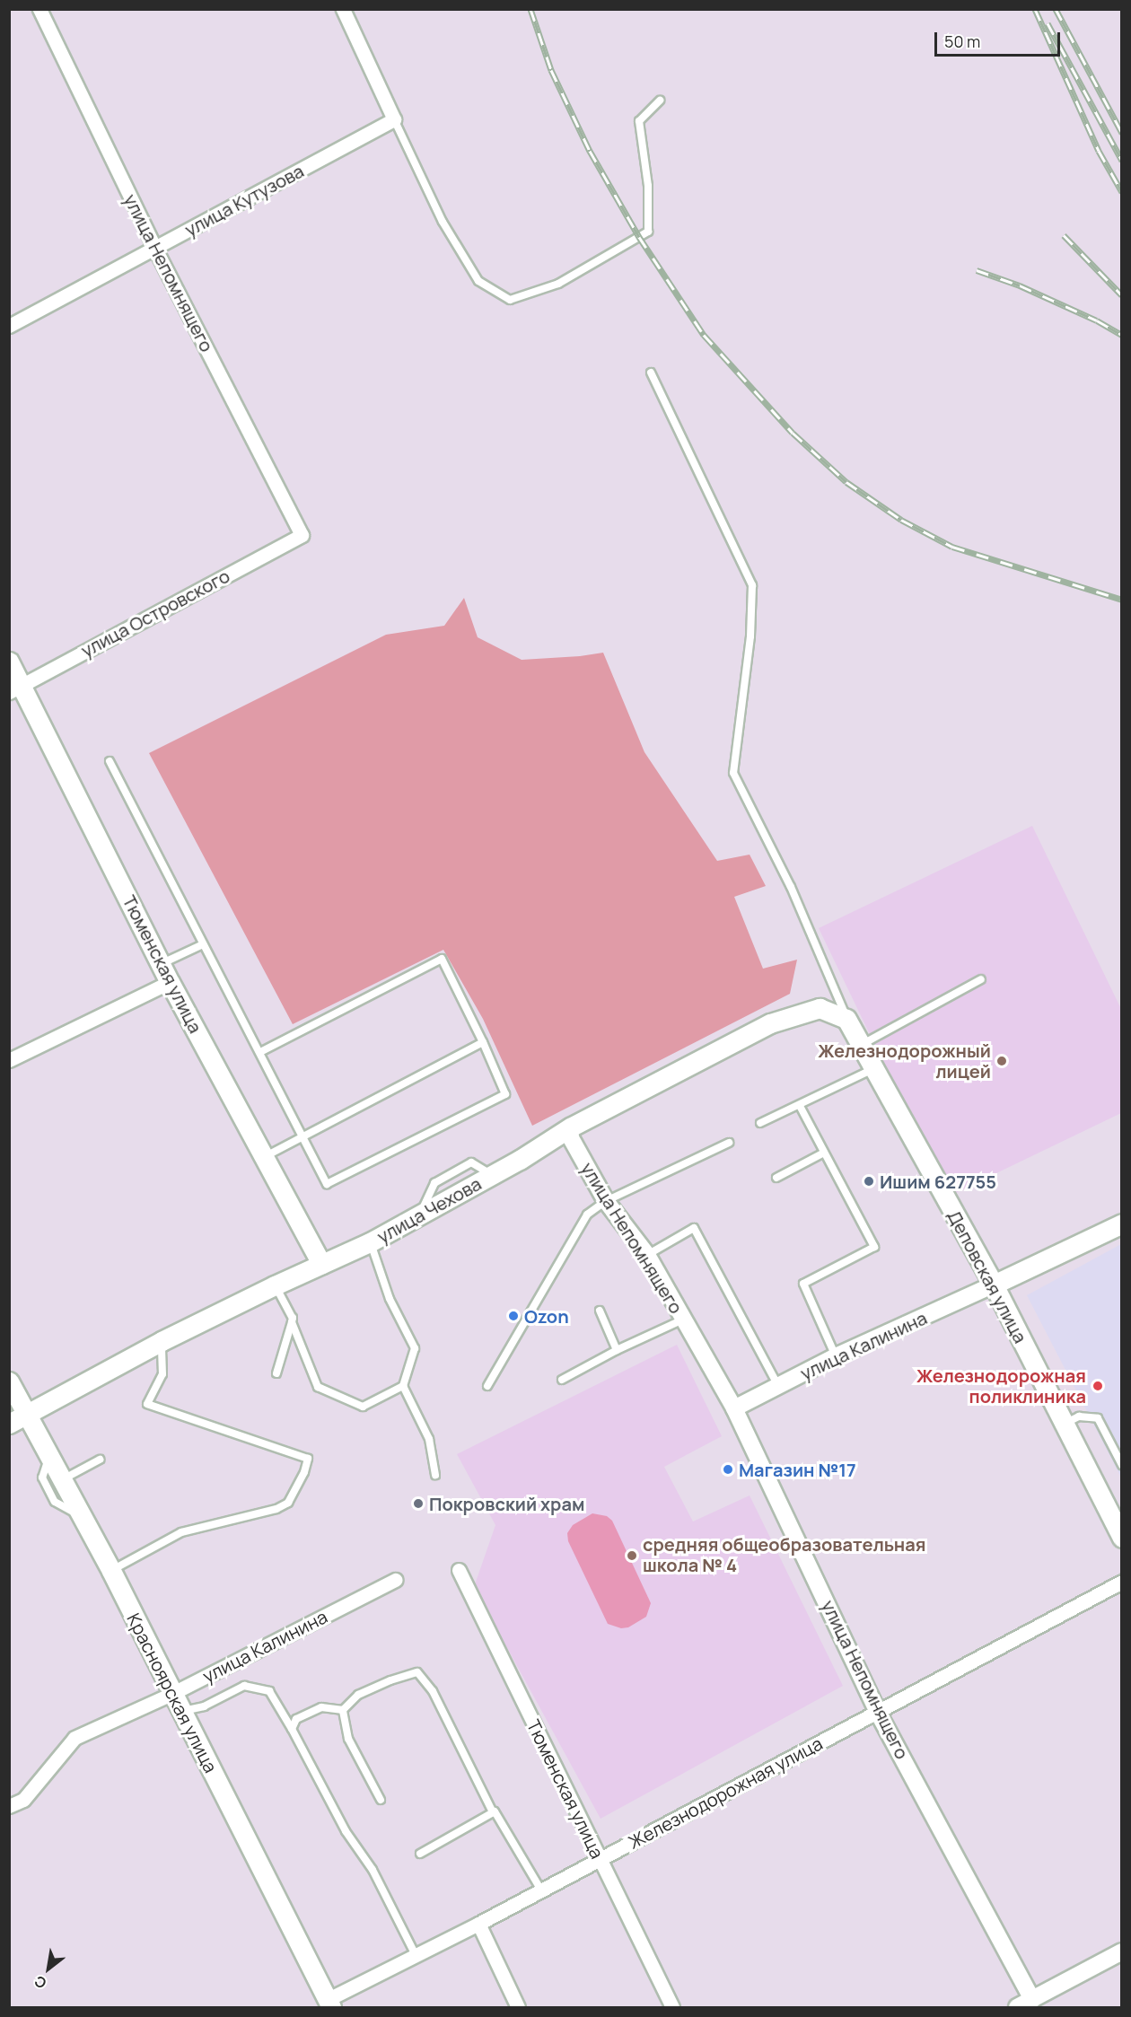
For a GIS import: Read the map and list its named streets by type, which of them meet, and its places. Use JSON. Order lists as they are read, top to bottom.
{
  "streets": {
    "main road": [
      "Тюменская улица",
      "улица Чехова",
      "Деповская улица",
      "Красноярская улица"
    ],
    "street": [
      "улица Кутузова",
      "улица Непомнящего",
      "улица Островского",
      "улица Калинина",
      "Железнодорожная улица"
    ]
  },
  "crossings": [
    ["улица Кутузова", "улица Непомнящего"],
    ["улица Непомнящего", "улица Островского"],
    ["улица Непомнящего", "улица Чехова"],
    ["улица Непомнящего", "улица Калинина"],
    ["улица Непомнящего", "Железнодорожная улица"],
    ["улица Островского", "Тюменская улица"],
    ["Тюменская улица", "улица Чехова"],
    ["Тюменская улица", "Железнодорожная улица"],
    ["улица Чехова", "Деповская улица"],
    ["улица Чехова", "Красноярская улица"],
    ["Деповская улица", "улица Калинина"],
    ["улица Калинина", "Красноярская улица"],
    ["Красноярская улица", "Железнодорожная улица"]
  ],
  "places": [
    "Железнодорожный лицей",
    "Ишим 627755",
    "Ozon",
    "Железнодорожная поликлиника",
    "Магазин №17",
    "Покровский храм",
    "средняя общеобразовательная школа № 4"
  ],
  "scale_bar": "50 m",
  "north": "bottom left"
}
